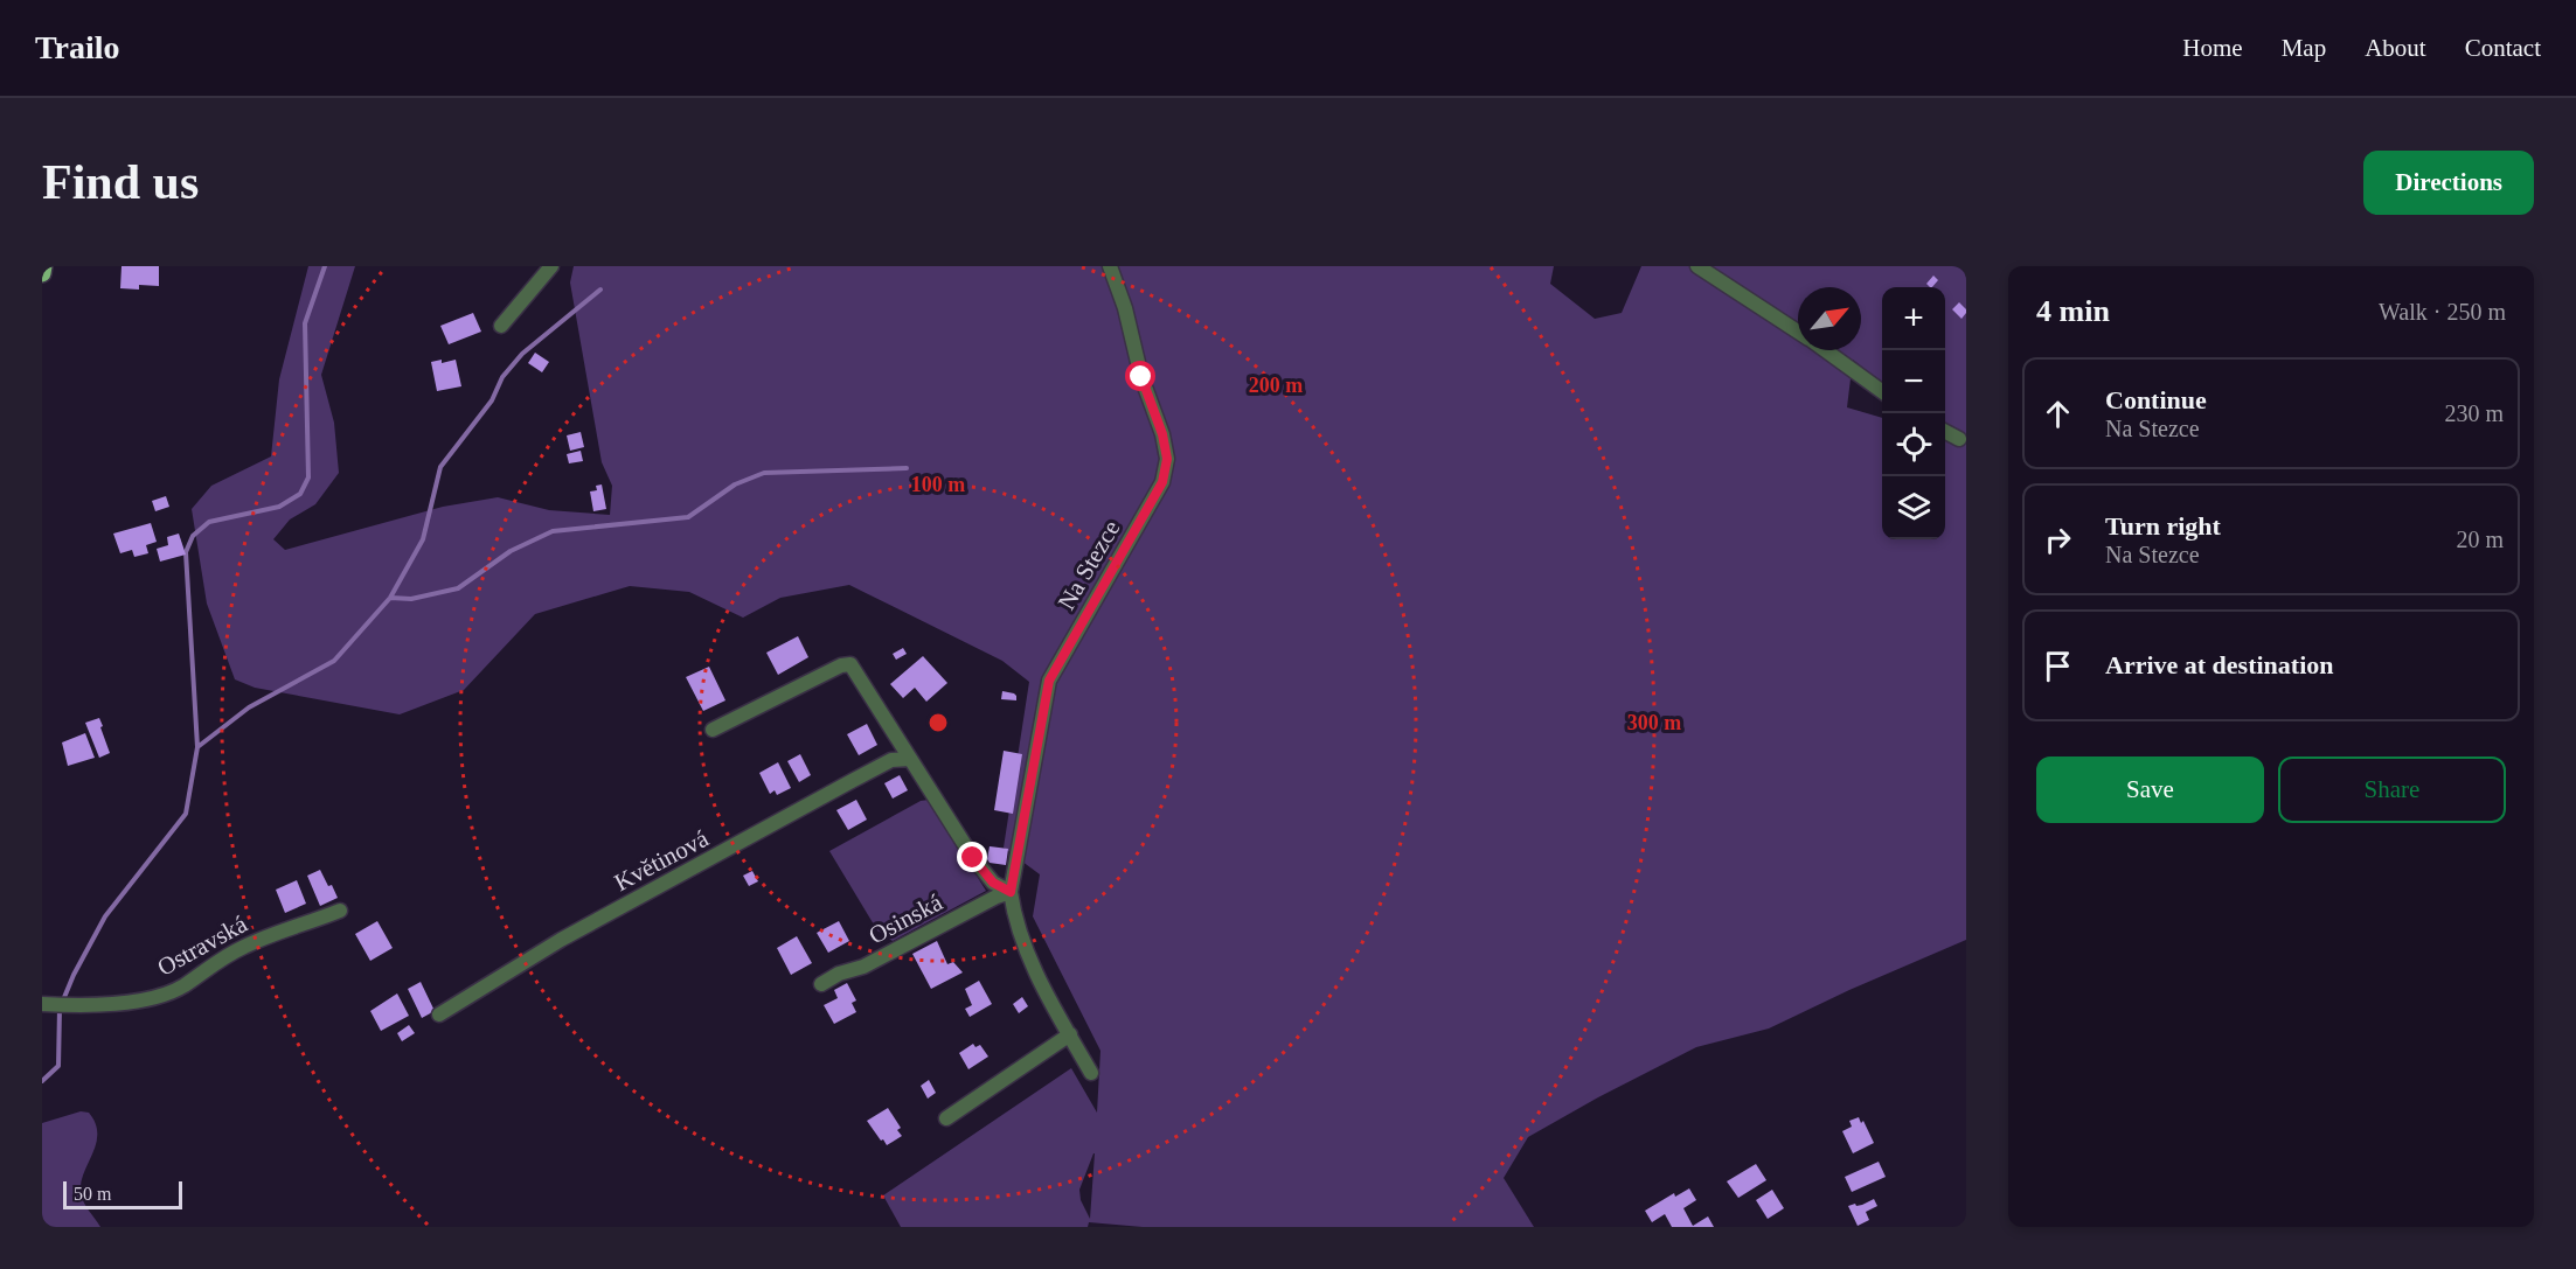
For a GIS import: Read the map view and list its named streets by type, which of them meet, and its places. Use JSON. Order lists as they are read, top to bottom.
{
  "streets": {
    "street": [
      "Na Stezce",
      "Květinová",
      "Osinská",
      "Ostravská"
    ]
  },
  "crossings": [
    ["Na Stezce", "Osinská"]
  ],
  "scale_bar": "50 m",
  "north": "top right",
  "page": {
    "header": "Trailo",
    "nav": [
      "Home",
      "Map",
      "About",
      "Contact"
    ],
    "buttons": [
      "Directions",
      ["Save", "Share"]
    ],
    "title": "Find us",
    "heading": ["4 min", "Walk · 250 m"],
    "map_buttons": ["+", "−"],
    "list": [
      ["Continue", "Na Stezce", "230 m"],
      ["Turn right", "Na Stezce", "20 m"],
      "Arrive at destination"
    ],
    "scale": "50 m"
  },
  "rings": ["200 m", "100 m", "300 m"]
}
